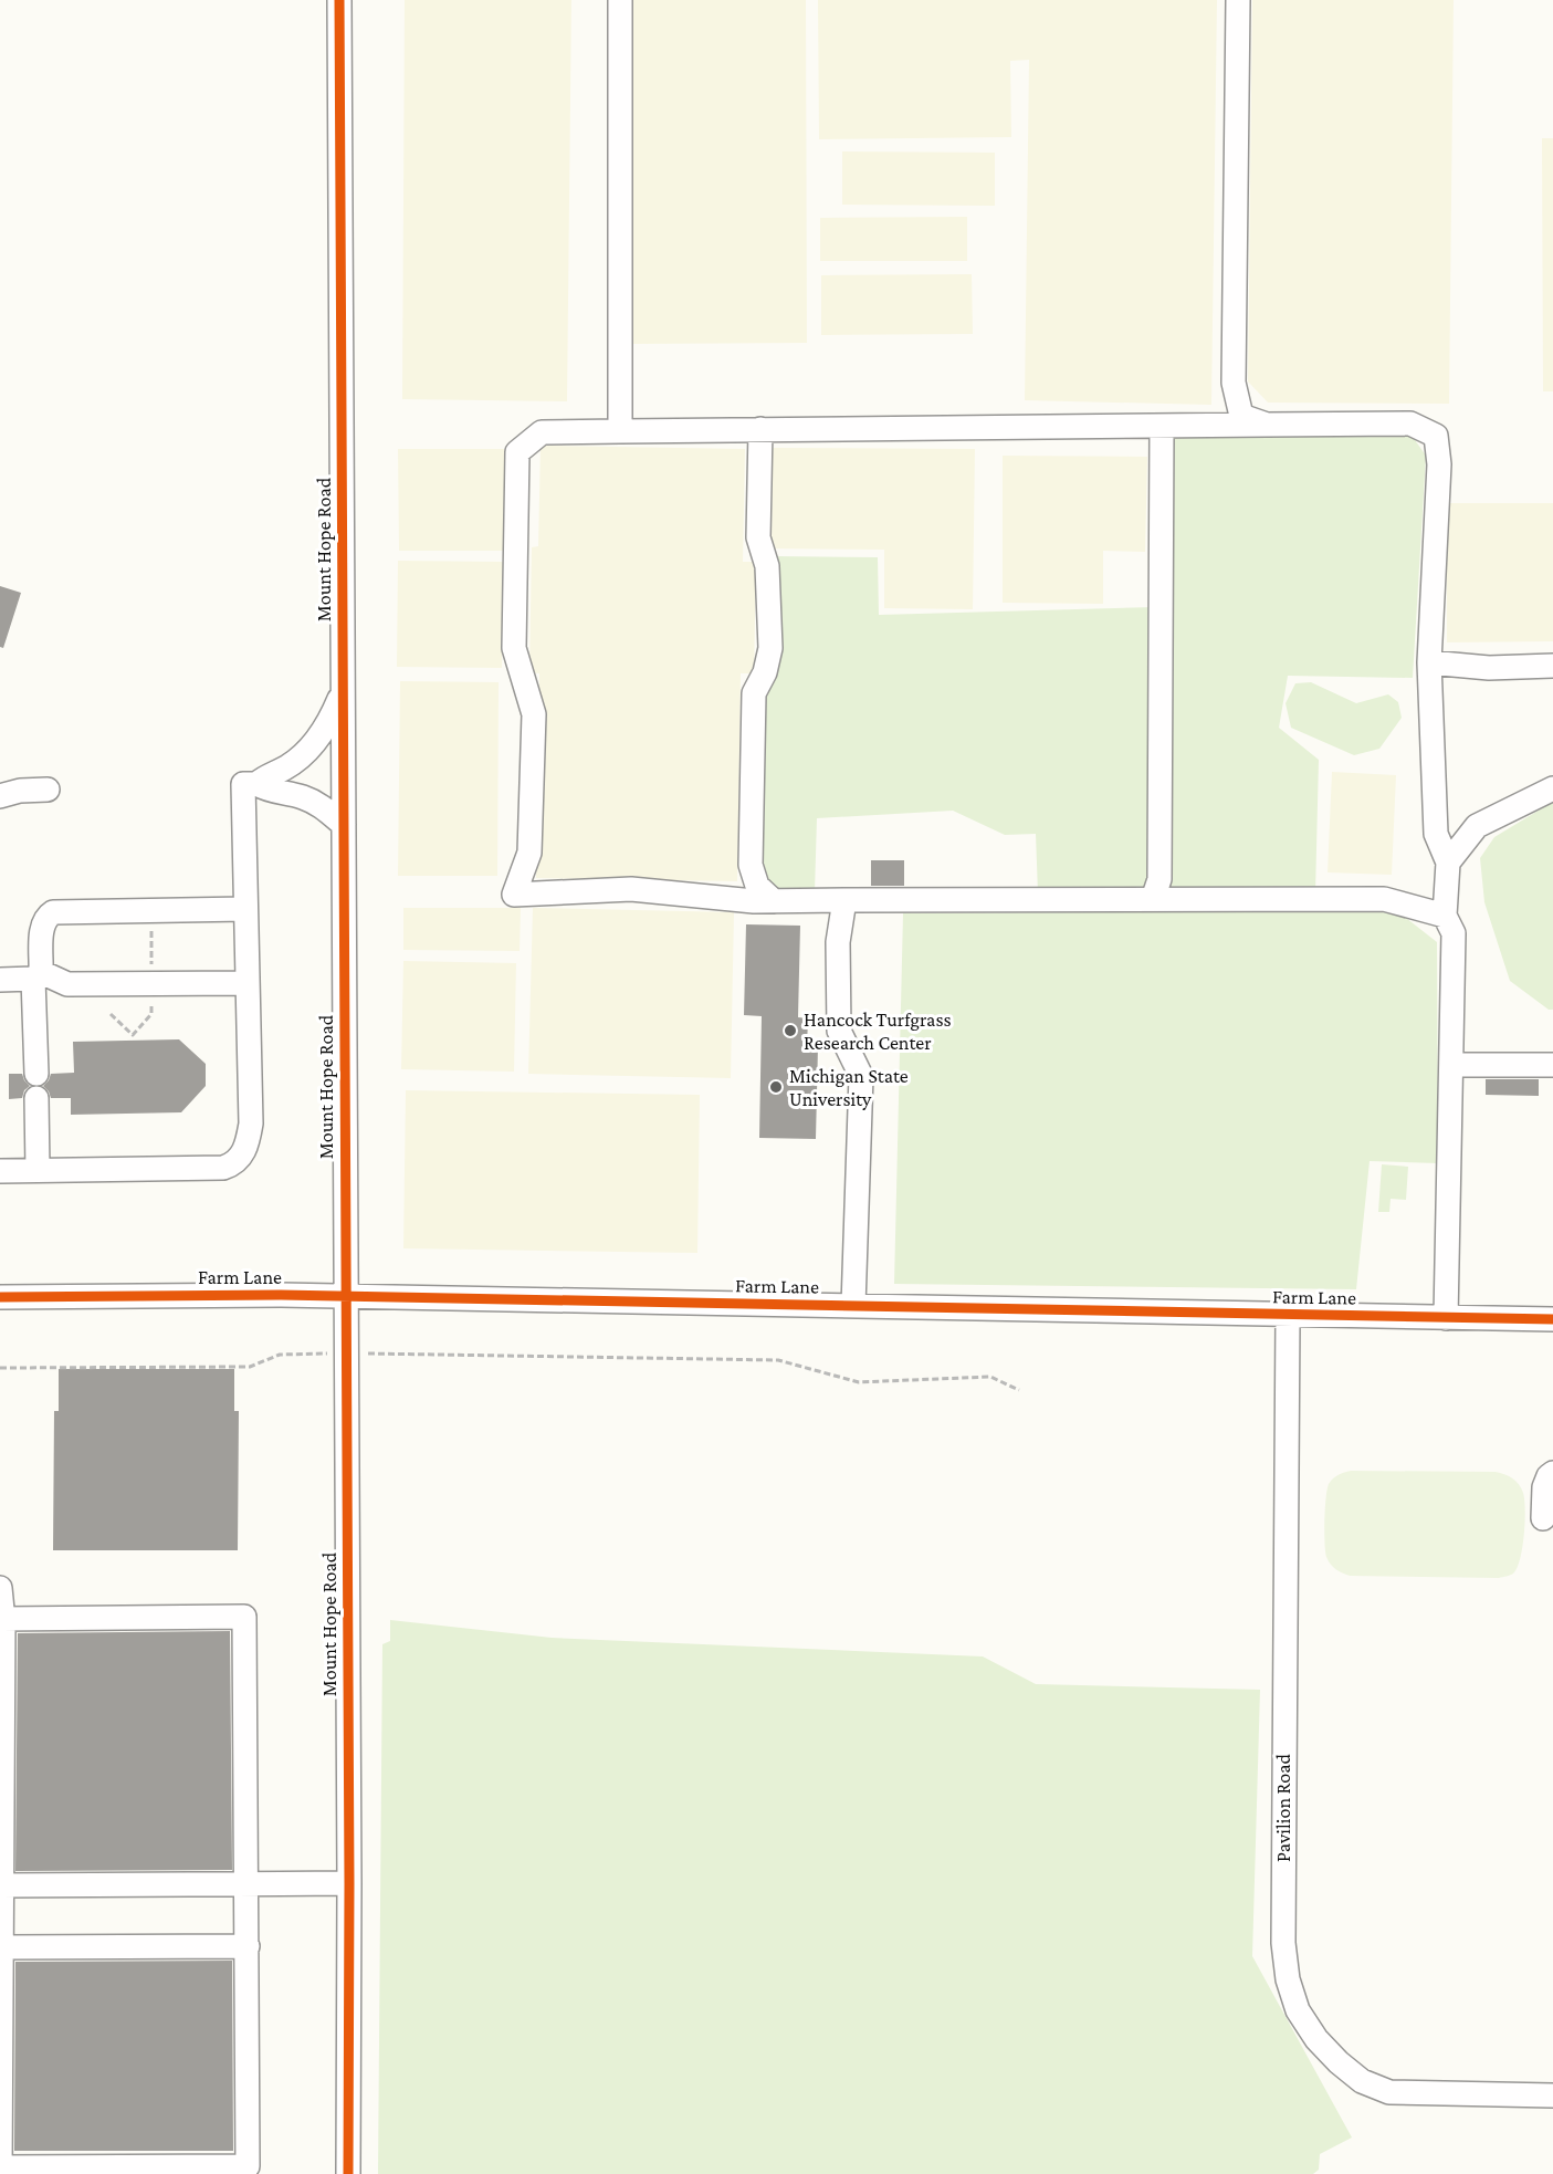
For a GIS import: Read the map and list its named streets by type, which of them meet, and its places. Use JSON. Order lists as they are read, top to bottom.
{
  "streets": {
    "street": ["Mount Hope Road", "Farm Lane", "Pavilion Road"]
  },
  "crossings": [
    ["Mount Hope Road", "Farm Lane"],
    ["Farm Lane", "Pavilion Road"]
  ],
  "places": ["Hancock Turfgrass Research Center", "Michigan State University"]
}
